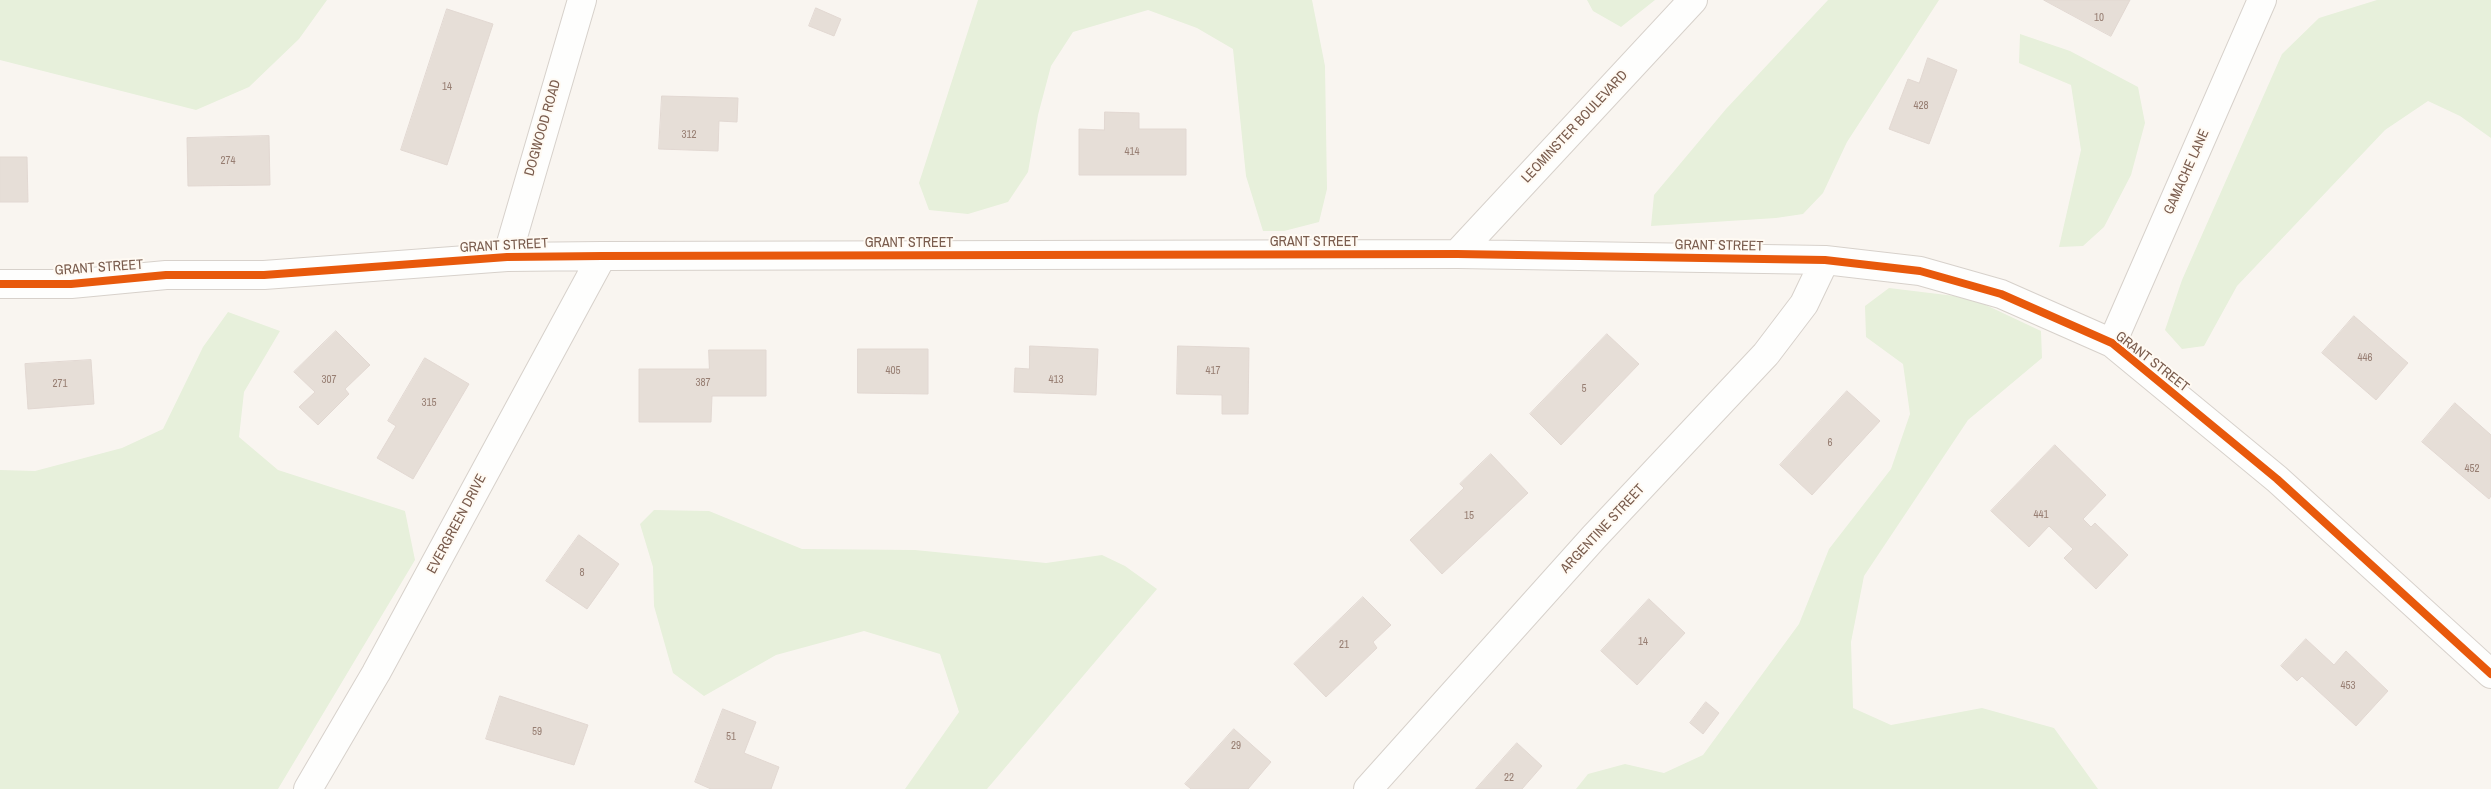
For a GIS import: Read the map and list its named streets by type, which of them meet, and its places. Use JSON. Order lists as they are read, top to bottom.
{
  "streets": {
    "street": [
      "LEOMINSTER BOULEVARD",
      "DOGWOOD ROAD",
      "GAMACHE LANE",
      "GRANT STREET",
      "EVERGREEN DRIVE",
      "ARGENTINE STREET"
    ]
  },
  "crossings": [
    ["LEOMINSTER BOULEVARD", "GRANT STREET"],
    ["DOGWOOD ROAD", "GRANT STREET"],
    ["GAMACHE LANE", "GRANT STREET"],
    ["GRANT STREET", "EVERGREEN DRIVE"],
    ["GRANT STREET", "ARGENTINE STREET"]
  ],
  "house_numbers": [
    "10",
    "14",
    "428",
    "312",
    "414",
    "274",
    "446",
    "405",
    "417",
    "307",
    "413",
    "387",
    "271",
    "5",
    "315",
    "6",
    "452",
    "441",
    "15",
    "8",
    "14",
    "21",
    "453",
    "59",
    "51",
    "29",
    "22"
  ]
}
